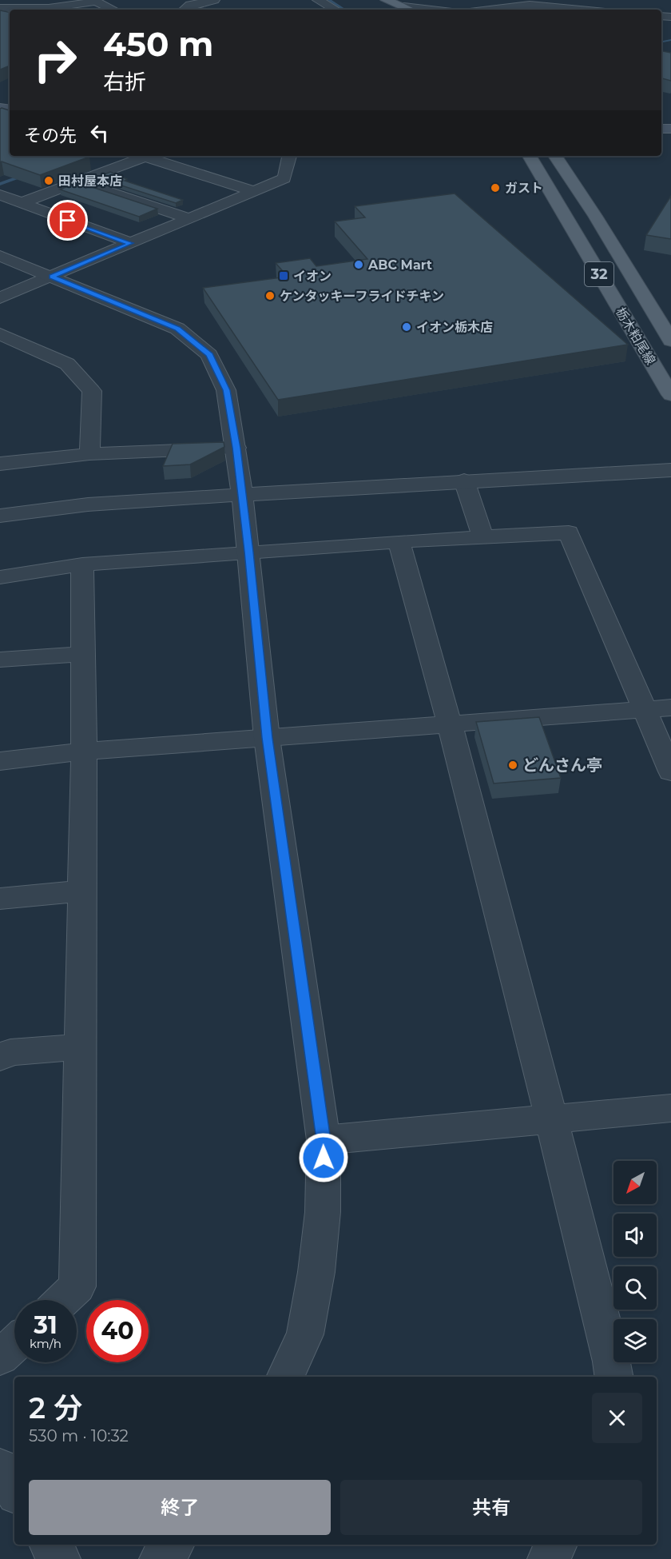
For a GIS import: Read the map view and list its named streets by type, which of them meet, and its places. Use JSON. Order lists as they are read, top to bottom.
{
  "streets": {
    "main road": ["32", "栃木粕尾線"]
  },
  "places": {
    "other": [
      "田村屋本店",
      "ガスト",
      "ABC Mart",
      "ケンタッキーフライドチキン",
      "イオン栃木店",
      "どんさん亭"
    ],
    "transit": ["イオン"]
  },
  "north": "bottom left",
  "page": {
    "turn": ["450 m", "右折"],
    "then": "その先",
    "speed": "31 km/h",
    "limit": "40",
    "heading": ["2 分", "530 m · 10:32"],
    "buttons": ["終了", "共有"]
  }
}
